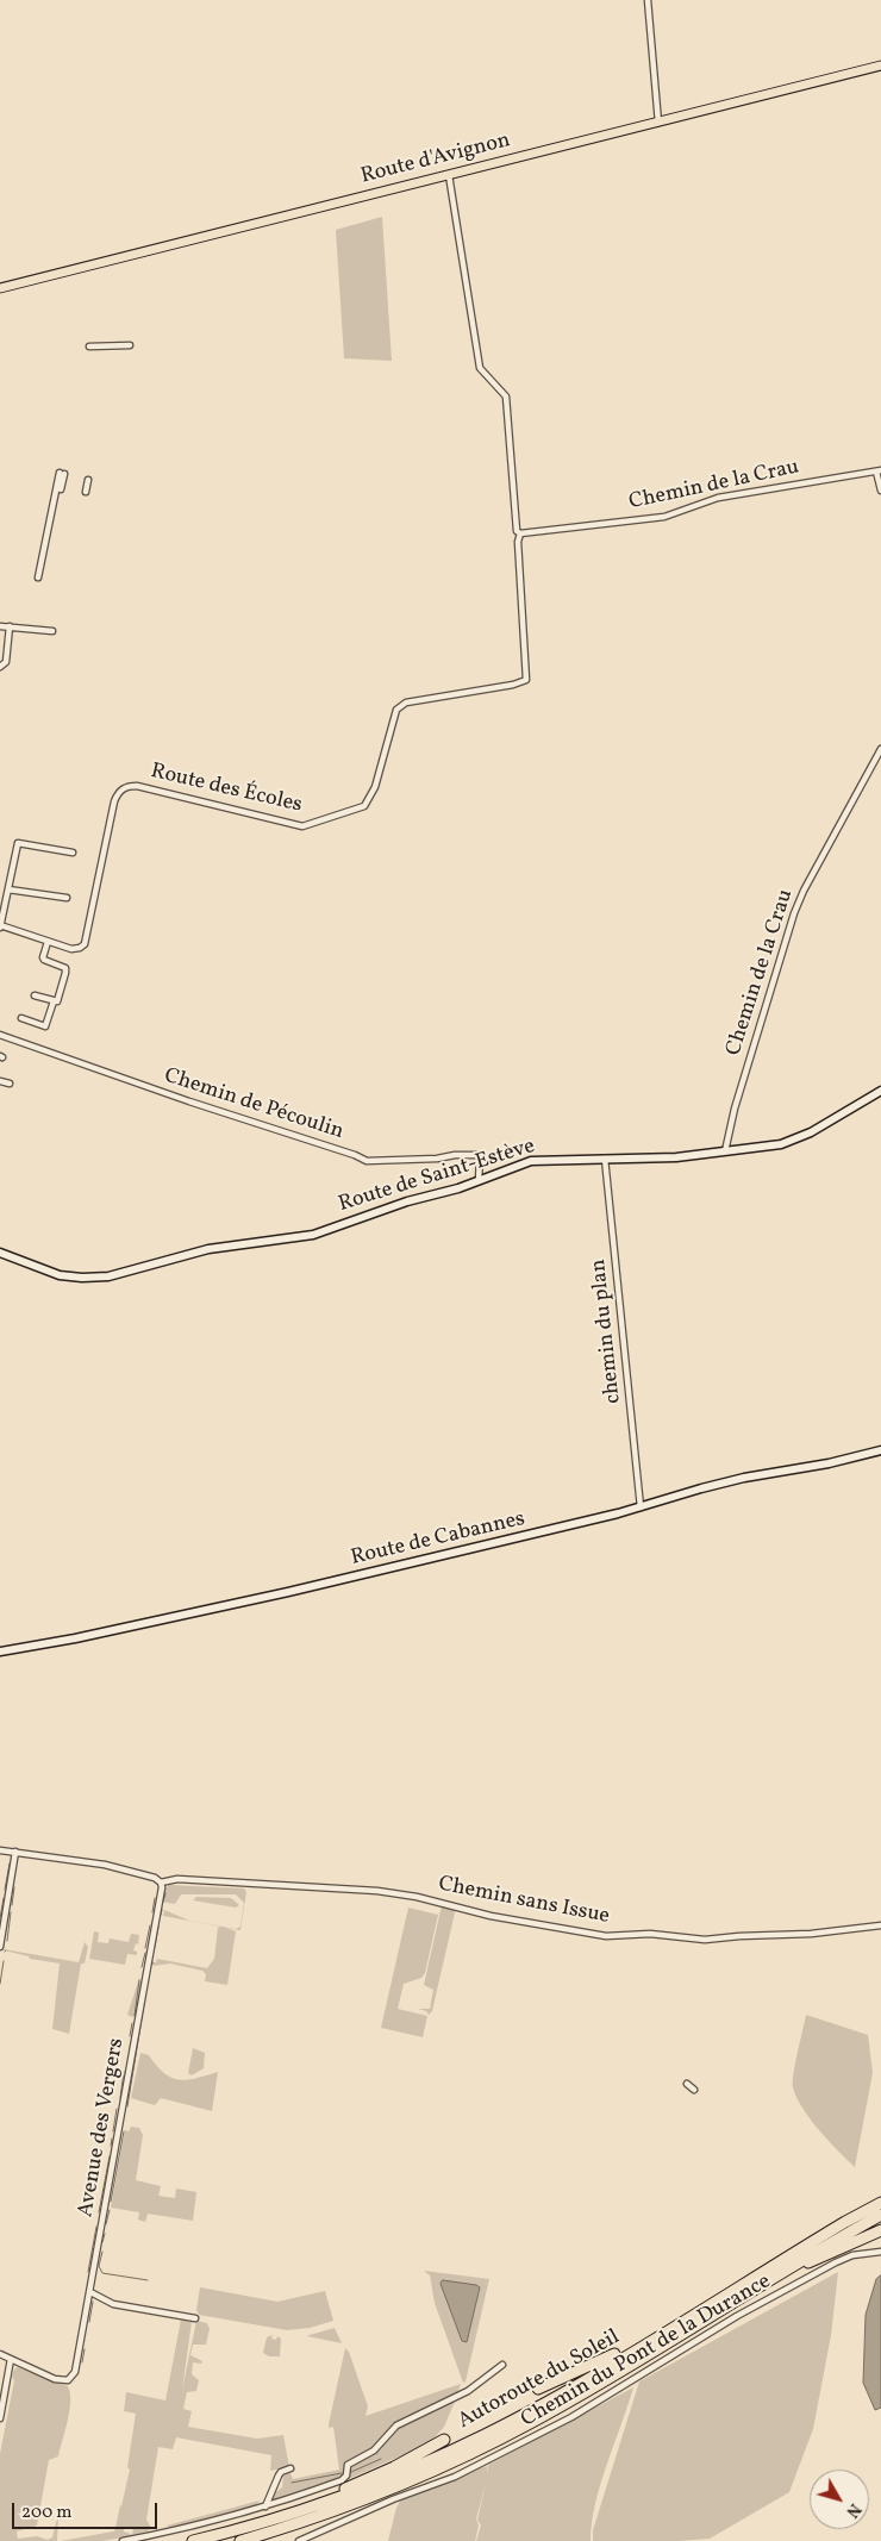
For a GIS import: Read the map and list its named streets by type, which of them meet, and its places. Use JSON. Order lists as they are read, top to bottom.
{
  "streets": {
    "highway": ["Autoroute du Soleil"],
    "main road": ["Route d'Avignon"],
    "street": [
      "Chemin de la Crau",
      "Route des Écoles",
      "Chemin de Pécoulin",
      "Route de Saint-Estève",
      "chemin du plan",
      "Route de Cabannes",
      "Chemin sans Issue",
      "Avenue des Vergers",
      "Chemin du Pont de la Durance"
    ]
  },
  "crossings": [
    ["Chemin de la Crau", "Route des Écoles"],
    ["Chemin de la Crau", "Route de Saint-Estève"],
    ["Chemin de Pécoulin", "Route de Saint-Estève"],
    ["Route de Saint-Estève", "chemin du plan"],
    ["chemin du plan", "Route de Cabannes"],
    ["Chemin sans Issue", "Avenue des Vergers"]
  ],
  "scale_bar": "200 m",
  "north": "bottom right"
}
